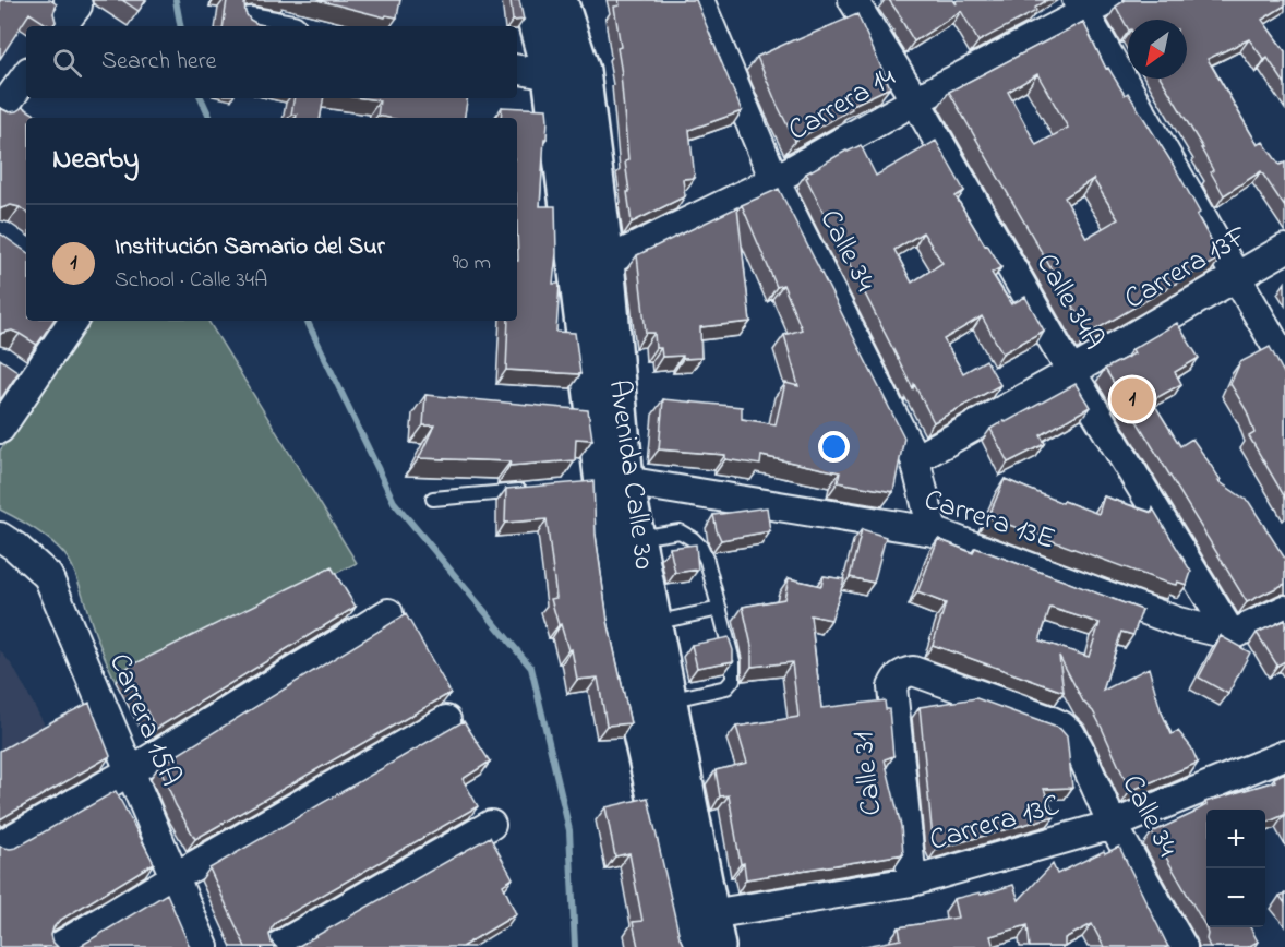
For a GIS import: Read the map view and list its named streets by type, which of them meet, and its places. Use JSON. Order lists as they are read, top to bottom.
{
  "streets": {
    "main road": ["Avenida Calle 30"],
    "street": [
      "Carrera 14",
      "Calle 34",
      "Carrera 13F",
      "Calle 34A",
      "Carrera 13E",
      "Carrera 15A",
      "Calle 31",
      "Carrera 13C"
    ]
  },
  "crossings": [
    ["Carrera 14", "Calle 34"],
    ["Carrera 14", "Calle 34A"],
    ["Carrera 14", "Avenida Calle 30"],
    ["Calle 34", "Carrera 13F"],
    ["Calle 34", "Carrera 13E"],
    ["Calle 34", "Calle 31"],
    ["Calle 34", "Carrera 13C"],
    ["Carrera 13F", "Calle 34A"],
    ["Calle 34A", "Carrera 13E"],
    ["Avenida Calle 30", "Carrera 13E"],
    ["Avenida Calle 30", "Carrera 13C"],
    ["Calle 31", "Carrera 13C"]
  ],
  "north": "bottom left",
  "page": {
    "search": "Search here",
    "heading": "Nearby",
    "list": [
      {
        "mark": "1",
        "name": "Institución Samario del Sur",
        "note": "School · Calle 34A",
        "value": "90 m"
      }
    ],
    "pins": "1",
    "map_buttons": ["+", "−"]
  }
}
